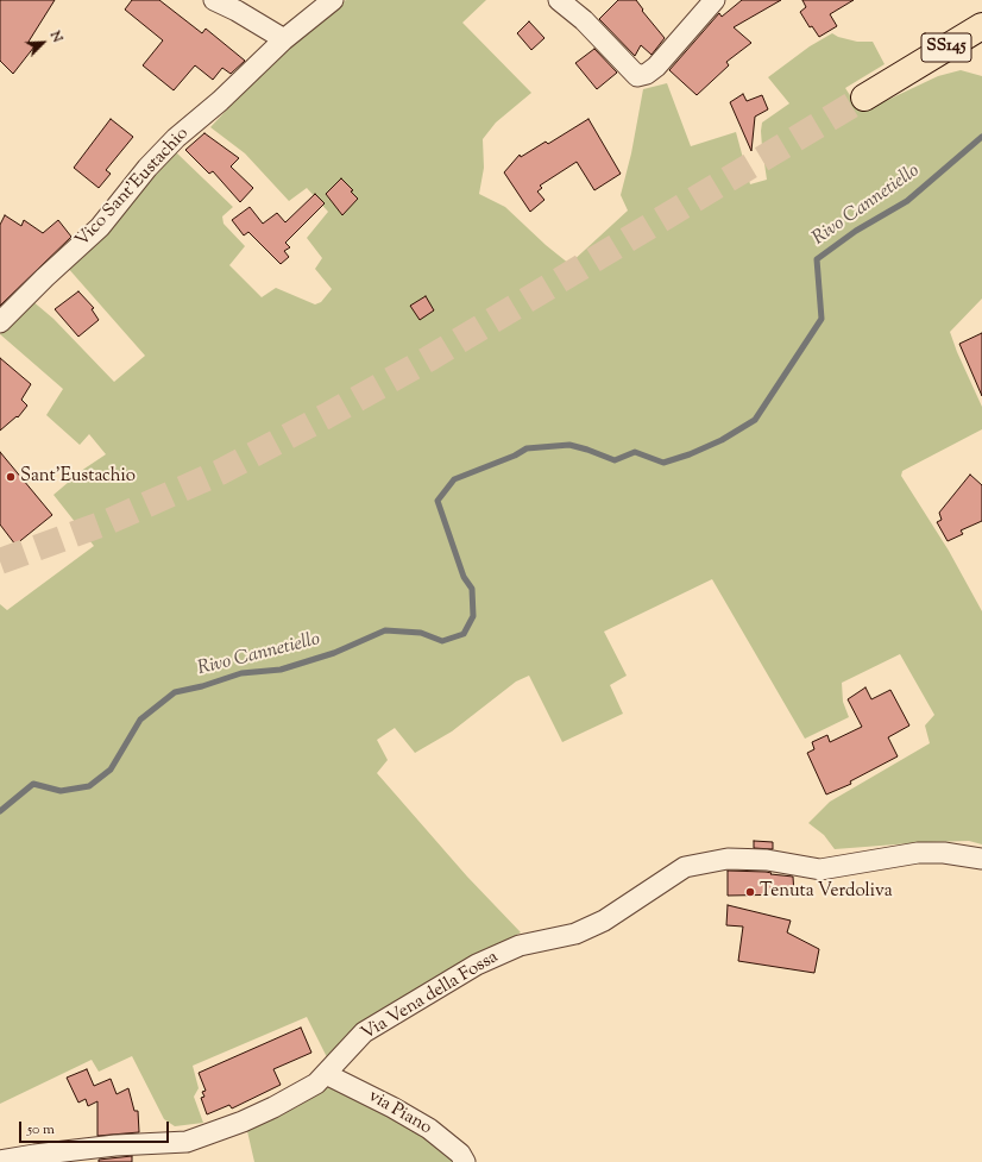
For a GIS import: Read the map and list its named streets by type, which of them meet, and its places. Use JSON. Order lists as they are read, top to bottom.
{
  "streets": {
    "highway": ["SS145"],
    "street": ["Vico Sant'Eustachio", "Via Vena della Fossa", "via Piano"]
  },
  "crossings": [
    ["Via Vena della Fossa", "via Piano"]
  ],
  "water": ["Rivo Cannetiello"],
  "places": ["Sant'Eustachio", "Tenuta Verdoliva"],
  "scale_bar": "50 m",
  "north": "top right"
}
